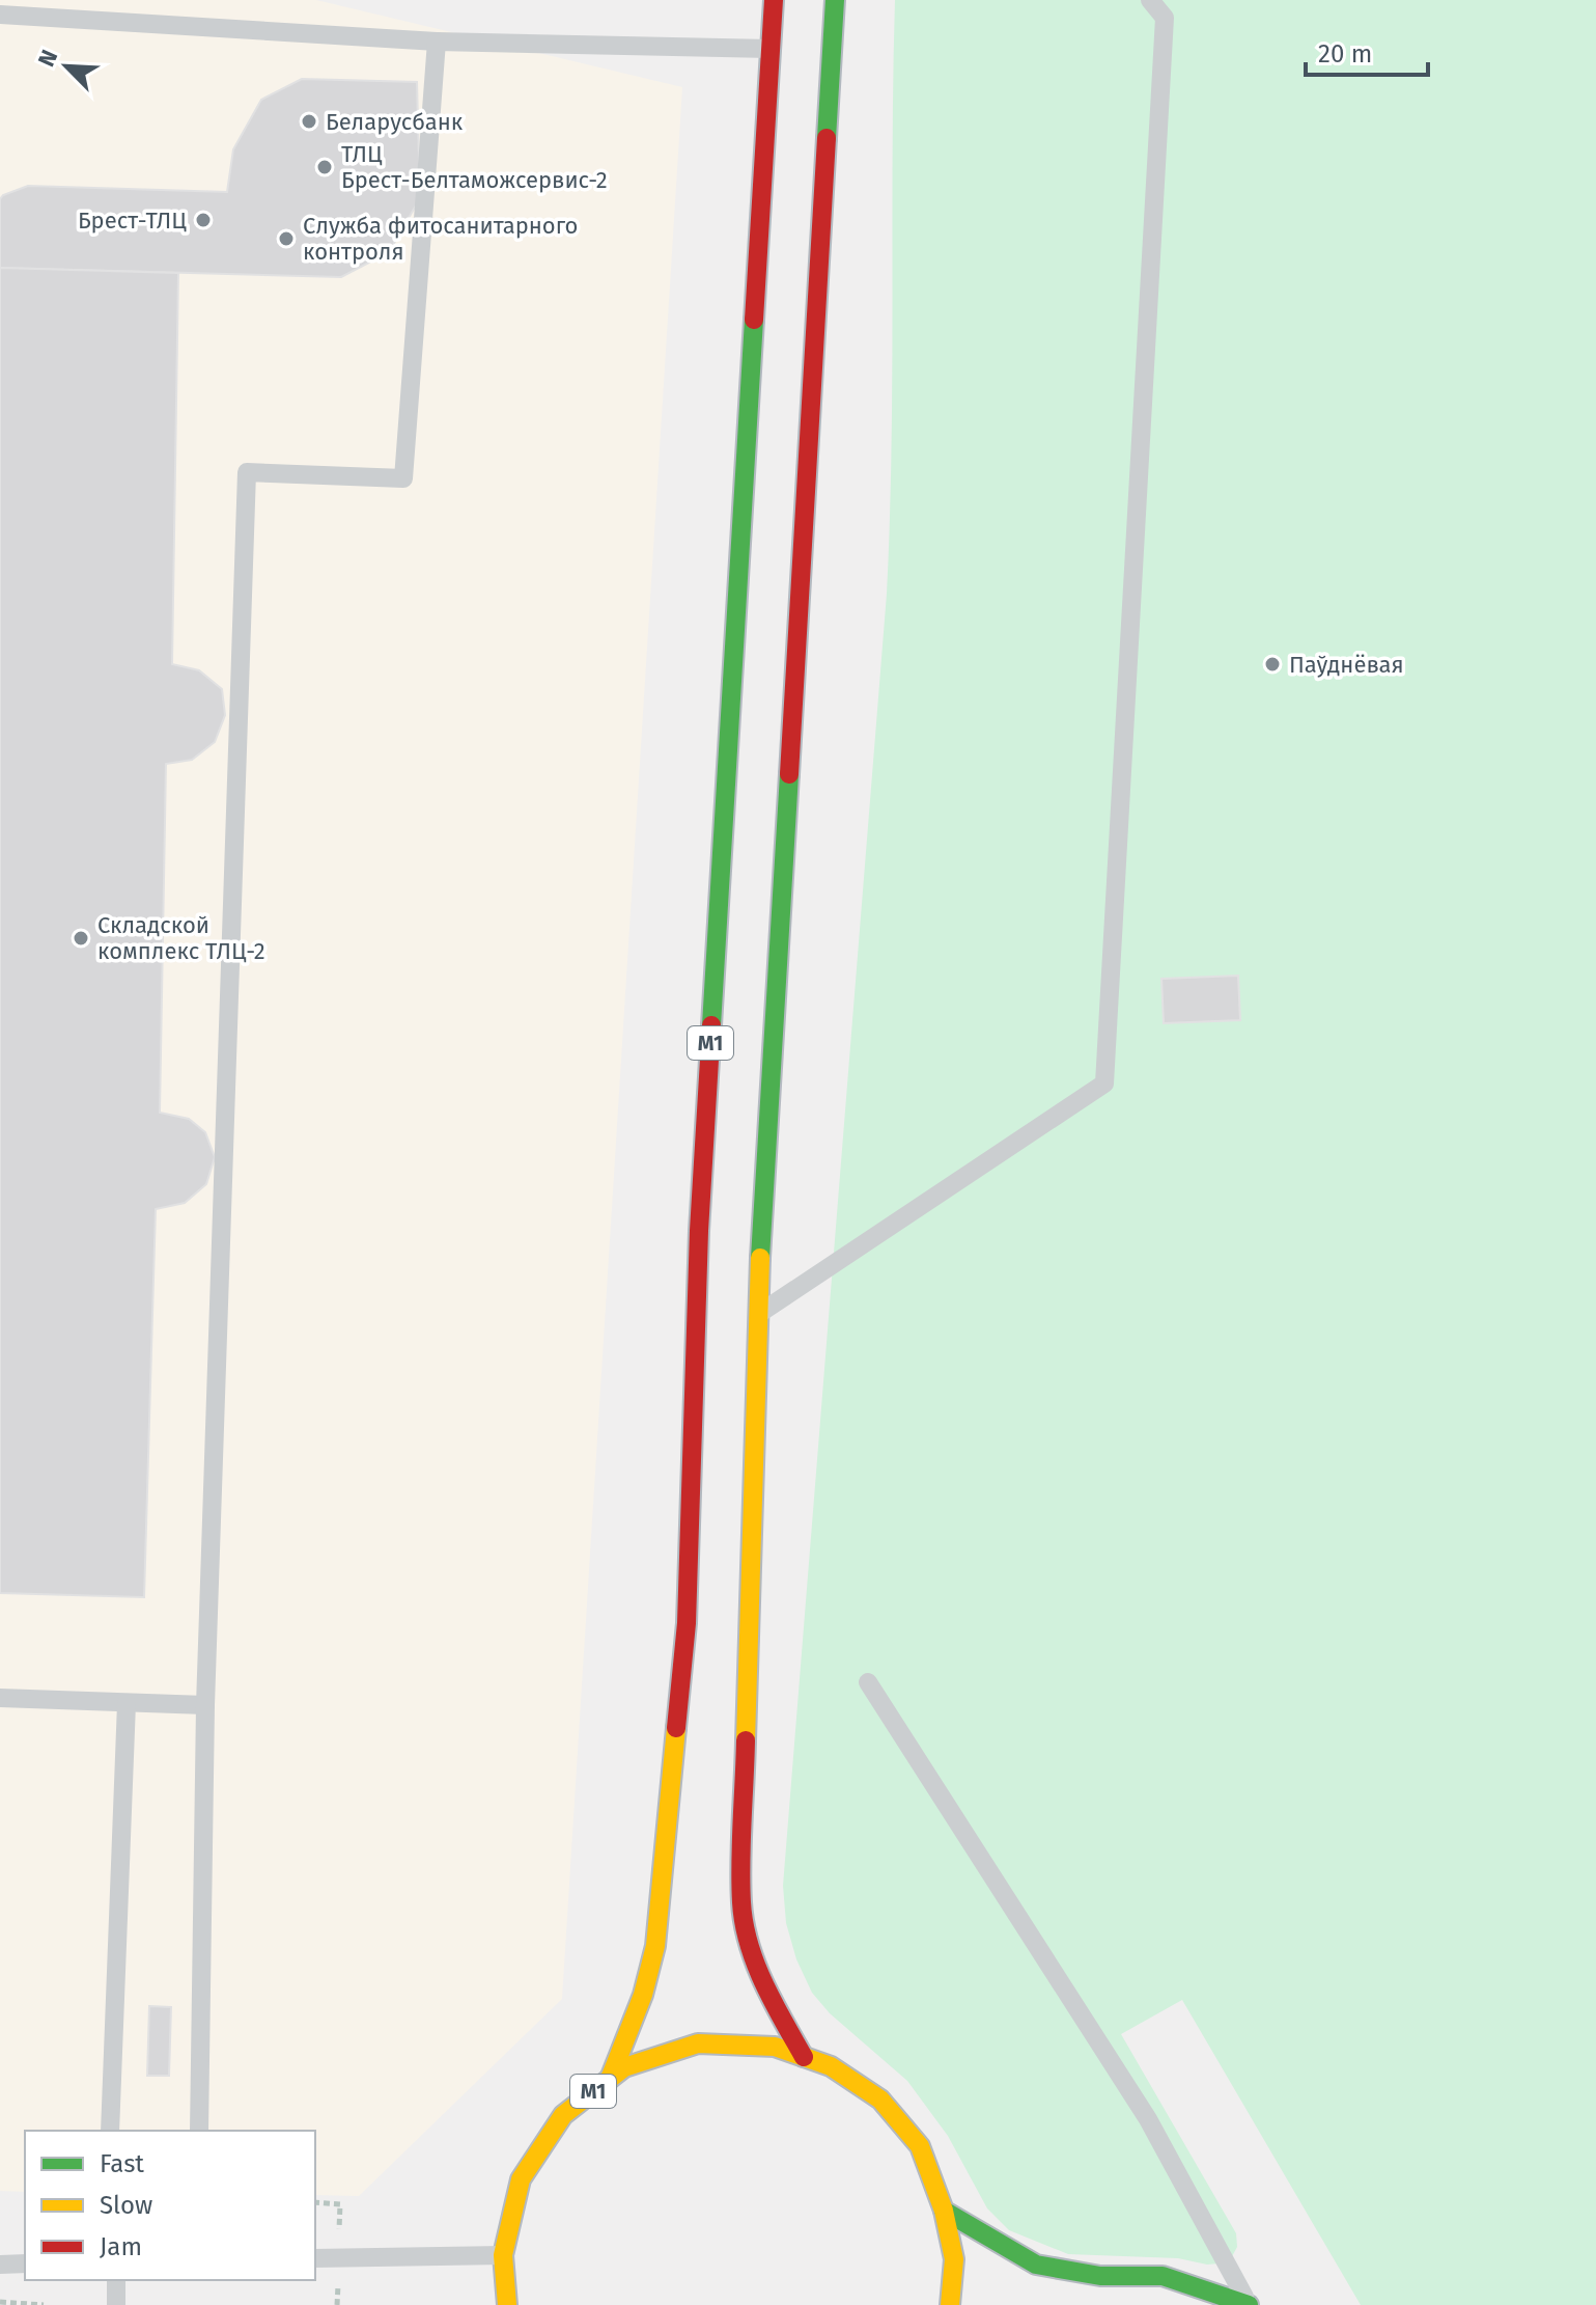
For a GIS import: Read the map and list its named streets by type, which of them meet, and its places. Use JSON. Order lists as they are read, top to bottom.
{
  "streets": {
    "highway": ["М1"]
  },
  "places": [
    "Беларусбанк",
    "ТЛЦ Брест-Белтаможсервис-2",
    "Брест-ТЛЦ",
    "Служба фитосанитарного контроля",
    "Паўднёвая",
    "Складской комплекс ТЛЦ-2"
  ],
  "legend": ["Fast", "Slow", "Jam"],
  "scale_bar": "20 m",
  "north": "top left"
}
